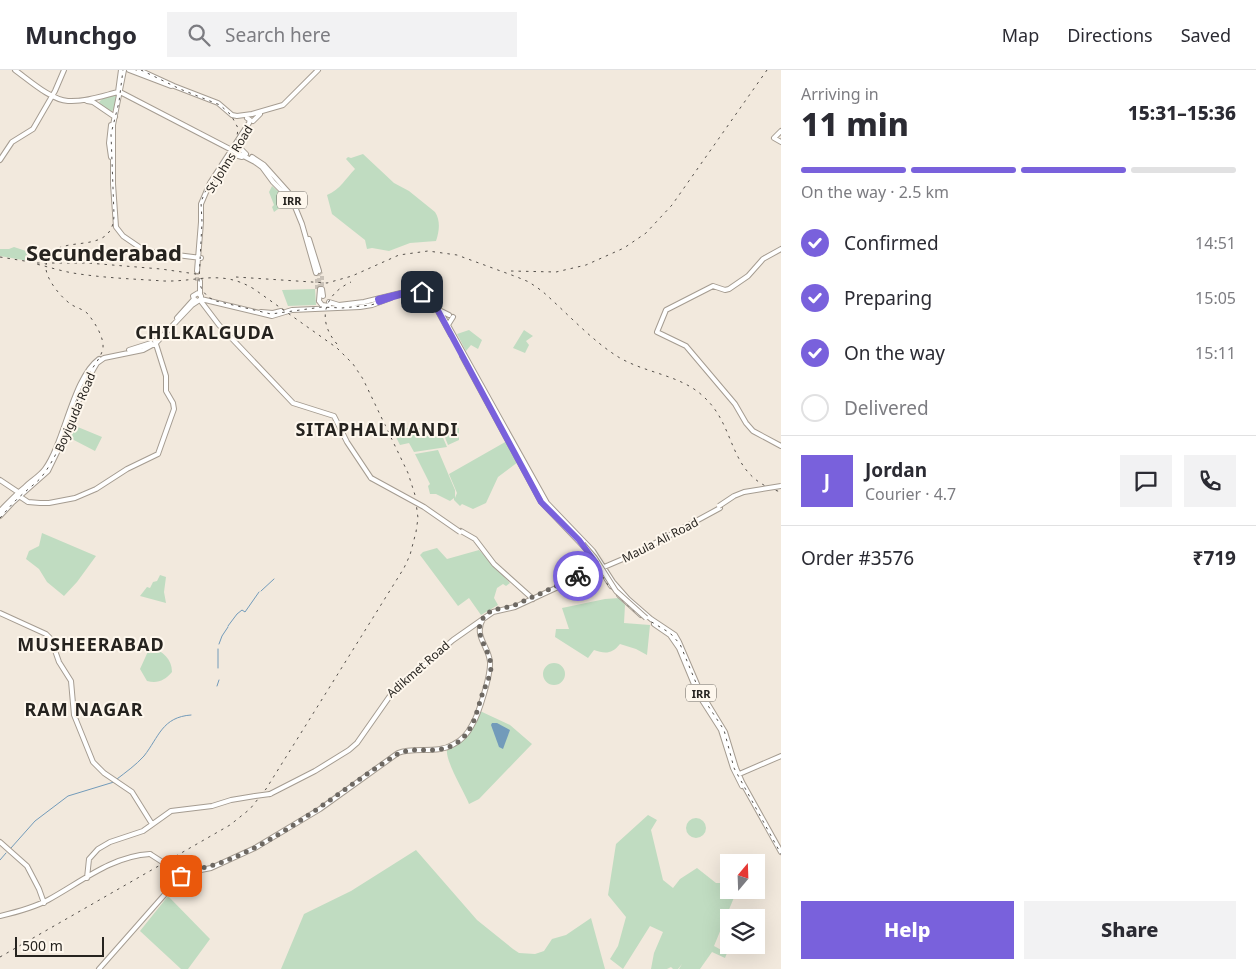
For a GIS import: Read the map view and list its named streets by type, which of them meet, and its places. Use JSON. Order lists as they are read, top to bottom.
{
  "streets": {
    "main road": [
      "St Johns Road",
      "IRR",
      "Boyiguda Road",
      "Maula Ali Road",
      "Adikmet Road"
    ]
  },
  "crossings": [
    ["St Johns Road", "IRR"]
  ],
  "districts": [
    "Secunderabad",
    "CHILKALGUDA",
    "SITAPHALMANDI",
    "MUSHEERABAD",
    "RAM NAGAR"
  ],
  "scale_bar": "500 m",
  "north": "top",
  "page": {
    "header": "Munchgo",
    "search": "Search here",
    "nav": ["Map", "Directions", "Saved"],
    "heading": ["11 min", "Arriving in", "15:31–15:36"],
    "panel": [
      "Jordan",
      "Courier · 4.7",
      "Order #3576",
      "₹719"
    ],
    "bar": "On the way · 2.5 km",
    "list": [
      ["Confirmed", "14:51"],
      ["Preparing", "15:05"],
      ["On the way", "15:11"],
      "Delivered"
    ],
    "round": "J",
    "buttons": ["Help", "Share"],
    "scale": "500 m"
  }
}
